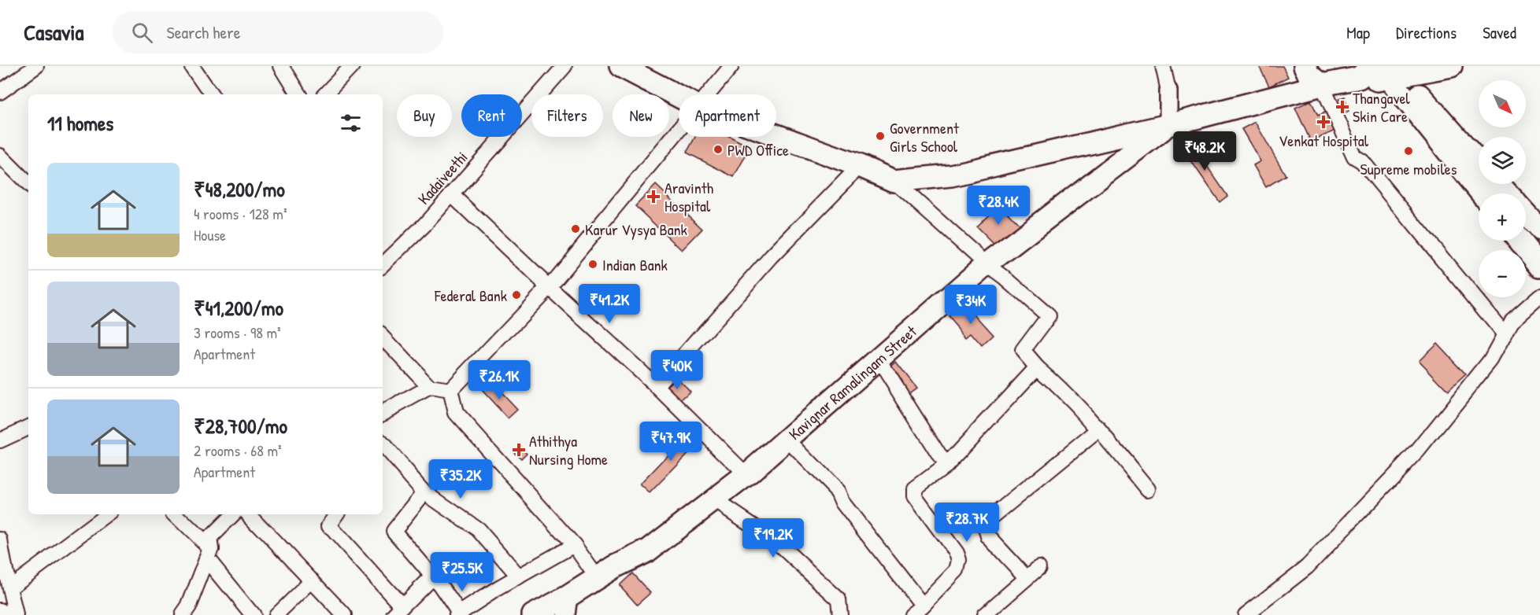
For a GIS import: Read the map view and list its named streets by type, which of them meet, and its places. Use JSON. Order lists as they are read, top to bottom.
{
  "streets": {
    "main road": ["Kavignar Ramalingam Street"],
    "street": ["Kadaiveethi"]
  },
  "places": {
    "health": [
      "Thangavel Skin Care",
      "Venkat Hospital",
      "Aravinth Hospital",
      "Athithya Nursing Home"
    ],
    "other": [
      "Government Girls School",
      "PWD Office",
      "Supreme mobiles",
      "Karur Vysya Bank",
      "Indian Bank",
      "Federal Bank"
    ]
  },
  "north": "bottom right",
  "page": {
    "header": "Casavia",
    "search": "Search here",
    "nav": ["Map", "Directions", "Saved"],
    "map_buttons": ["+", "−"],
    "chip": [
      "Buy",
      "Rent",
      "Filters",
      "New",
      "Apartment"
    ],
    "heading": "11 homes",
    "price": [
      "₹48.2K",
      "₹28.4K",
      "₹41.2K",
      "₹34K",
      "₹40K",
      "₹26.1K",
      "₹47.9K",
      "₹35.2K",
      "₹28.7K",
      "₹19.2K",
      "₹25.5K"
    ],
    "list": [
      {
        "name": "₹48,200/mo",
        "note": "4 rooms · 128 m² · House"
      },
      {
        "name": "₹41,200/mo",
        "note": "3 rooms · 98 m² · Apartment"
      },
      {
        "name": "₹28,700/mo",
        "note": "2 rooms · 68 m² · Apartment"
      }
    ]
  }
}
